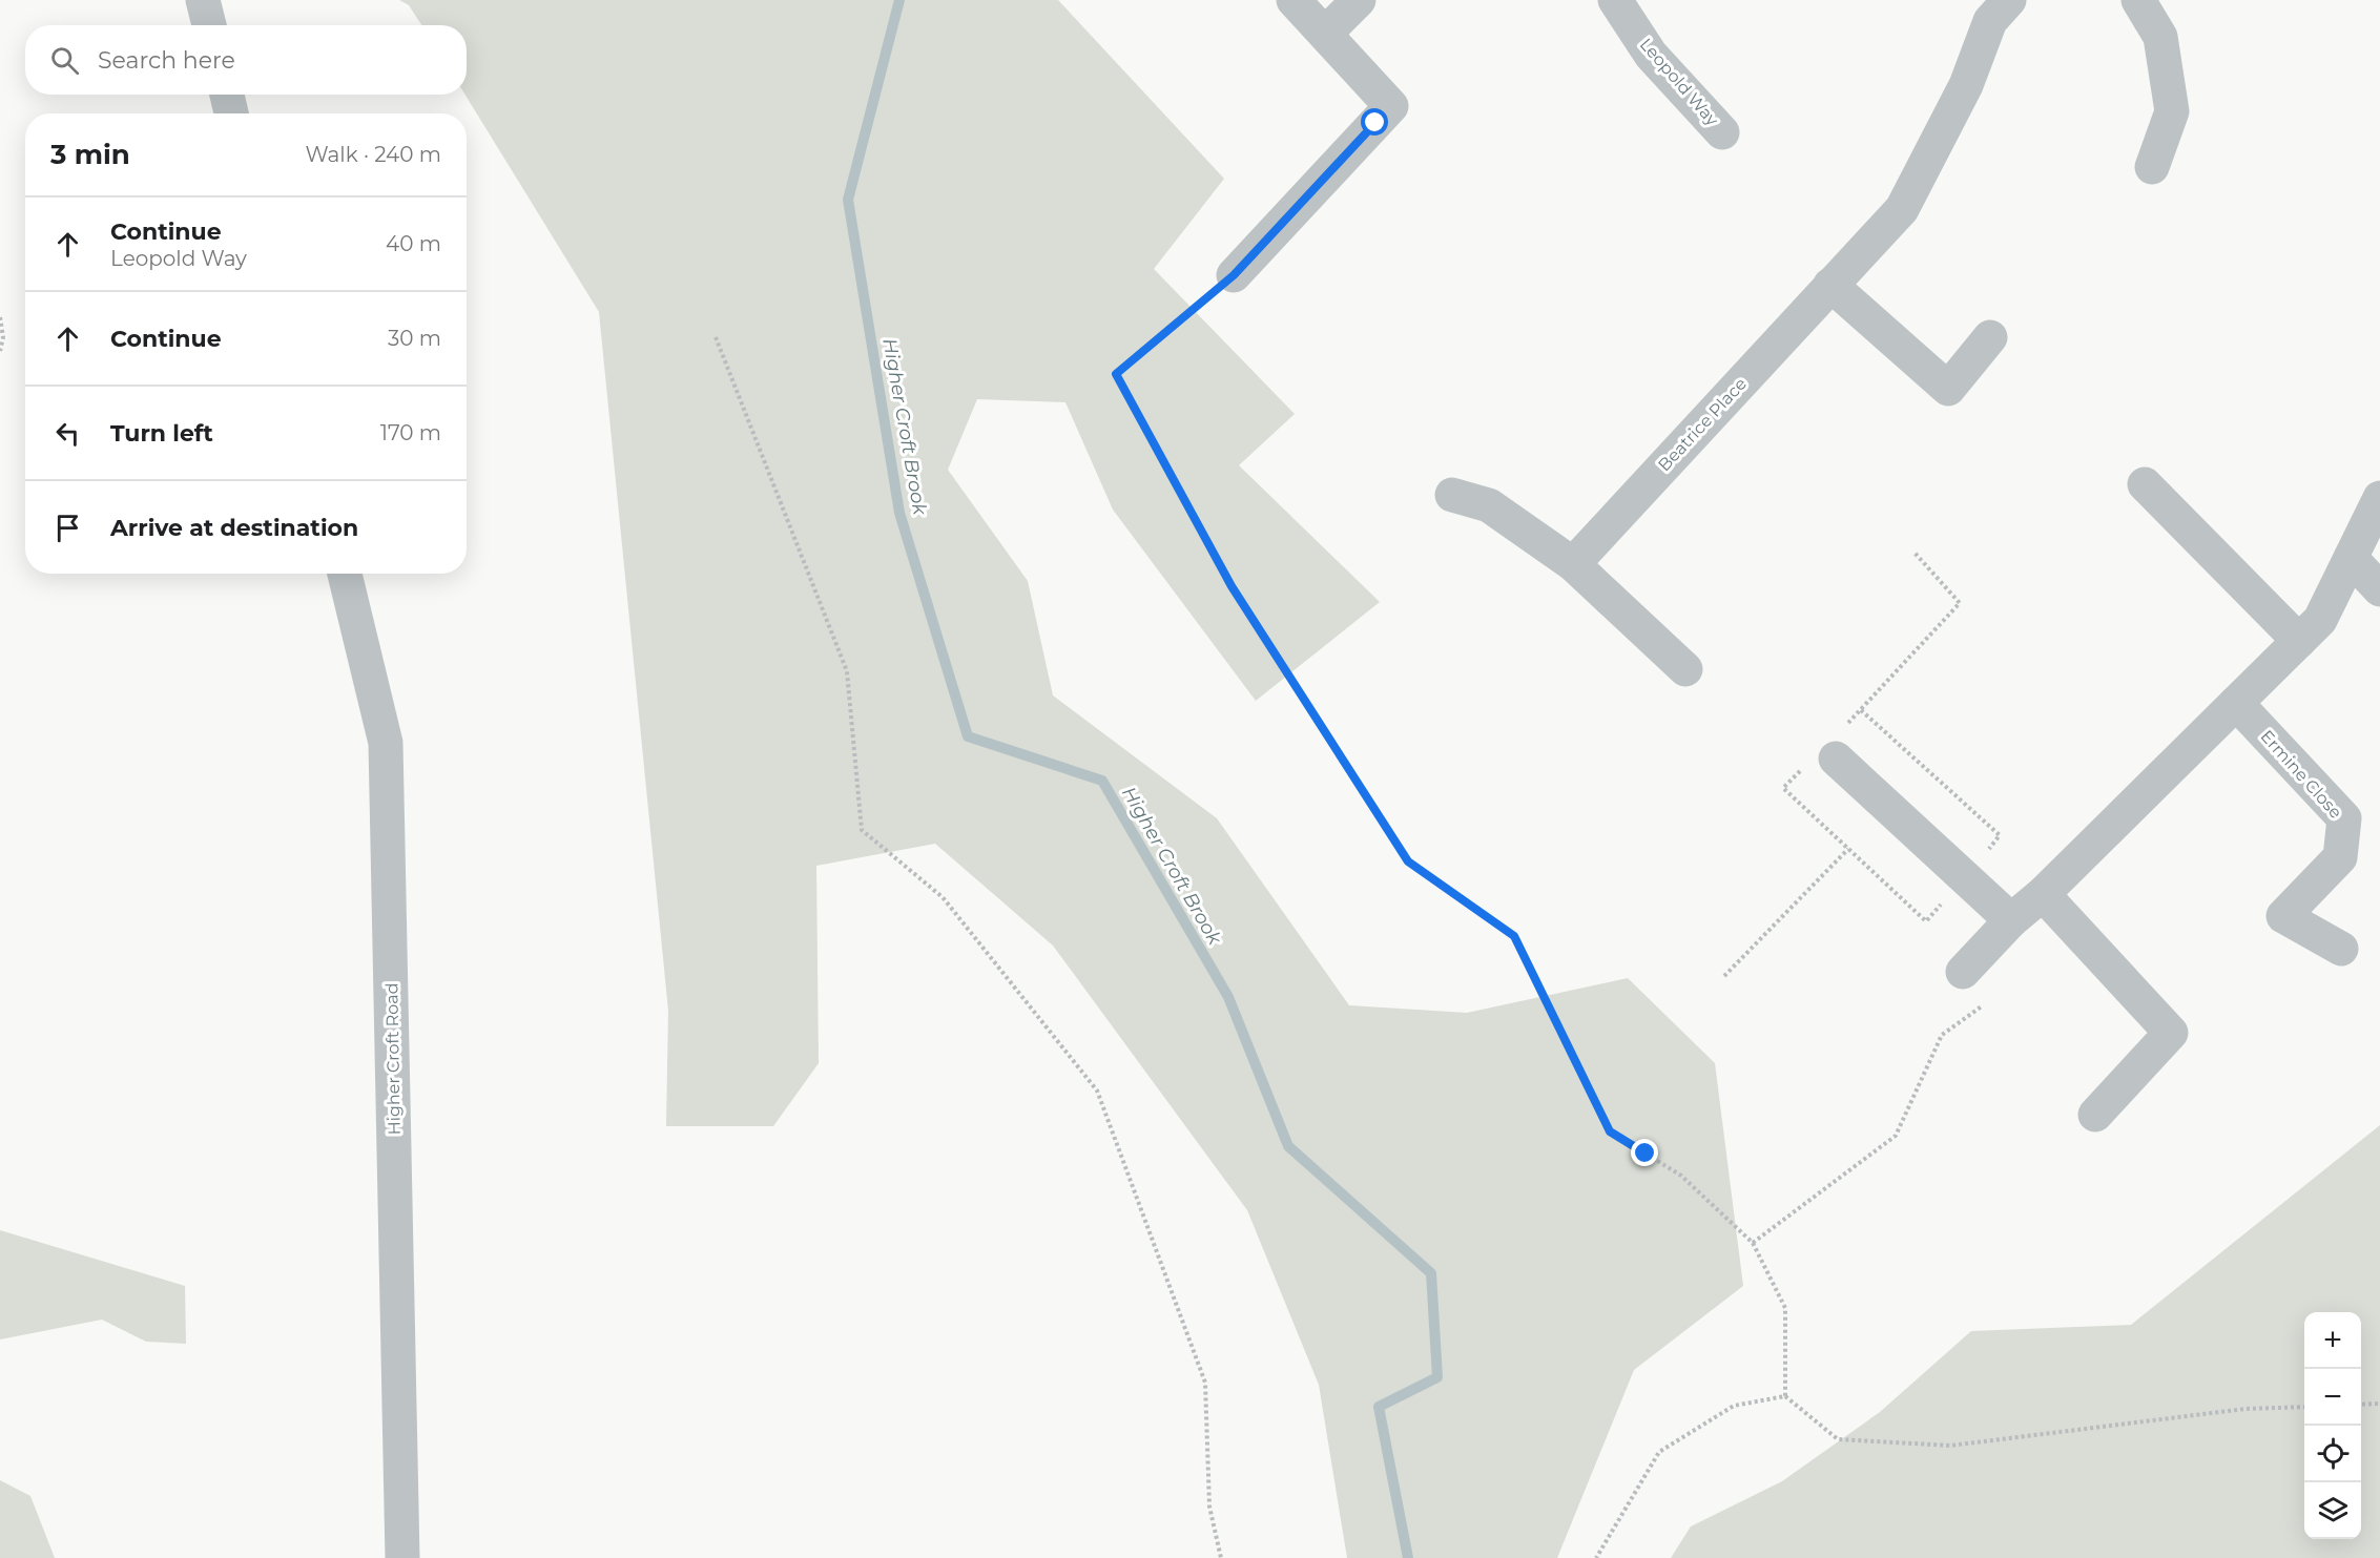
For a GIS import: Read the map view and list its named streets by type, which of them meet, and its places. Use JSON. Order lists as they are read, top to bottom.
{
  "streets": {
    "street": [
      "Leopold Way",
      "Beatrice Place",
      "Ermine Close",
      "Higher Croft Road"
    ]
  },
  "water": ["Higher Croft Brook"],
  "page": {
    "search": "Search here",
    "heading": ["3 min", "Walk · 240 m"],
    "list": [
      ["Continue", "Leopold Way", "40 m"],
      ["Continue", "30 m"],
      ["Turn left", "170 m"],
      "Arrive at destination"
    ],
    "map_buttons": ["+", "−"]
  }
}
